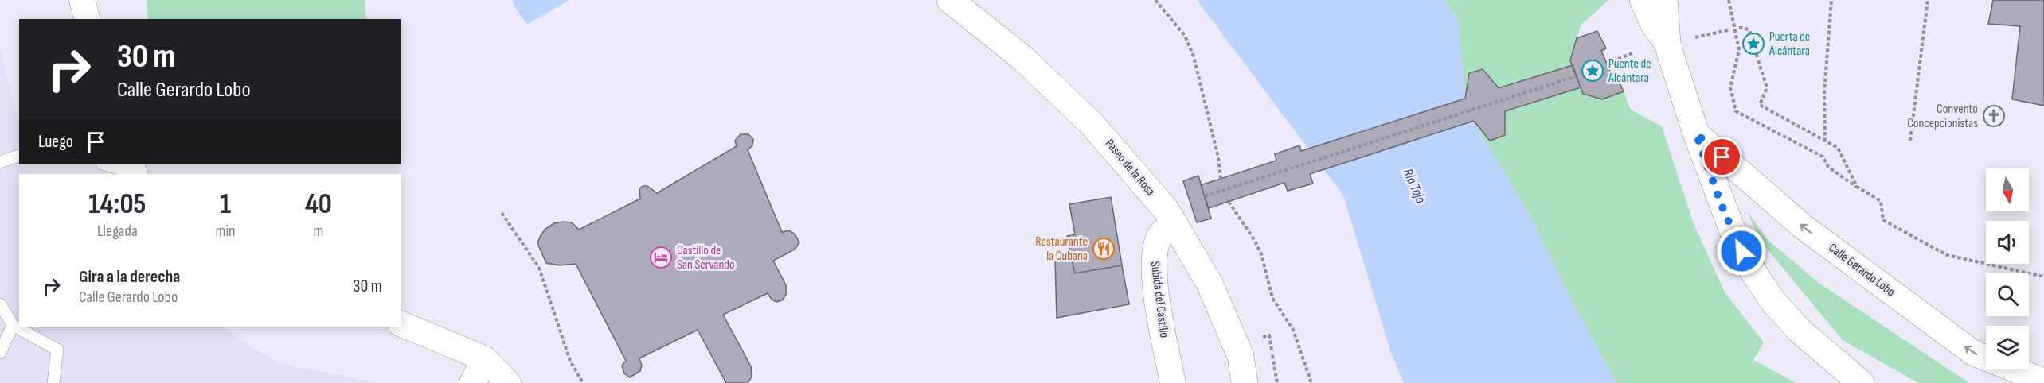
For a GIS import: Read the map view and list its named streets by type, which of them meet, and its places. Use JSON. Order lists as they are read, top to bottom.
{
  "streets": {
    "street": ["Paseo de la Rosa", "Calle Gerardo Lobo", "Subida del Castillo"]
  },
  "crossings": [
    ["Paseo de la Rosa", "Subida del Castillo"]
  ],
  "water": ["Río Tajo"],
  "places": {
    "place": ["Puerta de Alcántara", "Puente de Alcántara"],
    "church": ["Convento Concepcionistas"],
    "restaurant": ["Restaurante la Cubana"],
    "hotel": ["Castillo de San Servando"]
  },
  "north": "bottom",
  "page": {
    "turn": ["30 m", "Calle Gerardo Lobo"],
    "then": "Luego",
    "eta": [
      "14:05",
      "Llegada",
      "1",
      "min",
      "40",
      "m"
    ],
    "list": [
      {
        "name": "Gira a la derecha",
        "note": "Calle Gerardo Lobo",
        "value": "30 m"
      }
    ]
  }
}
